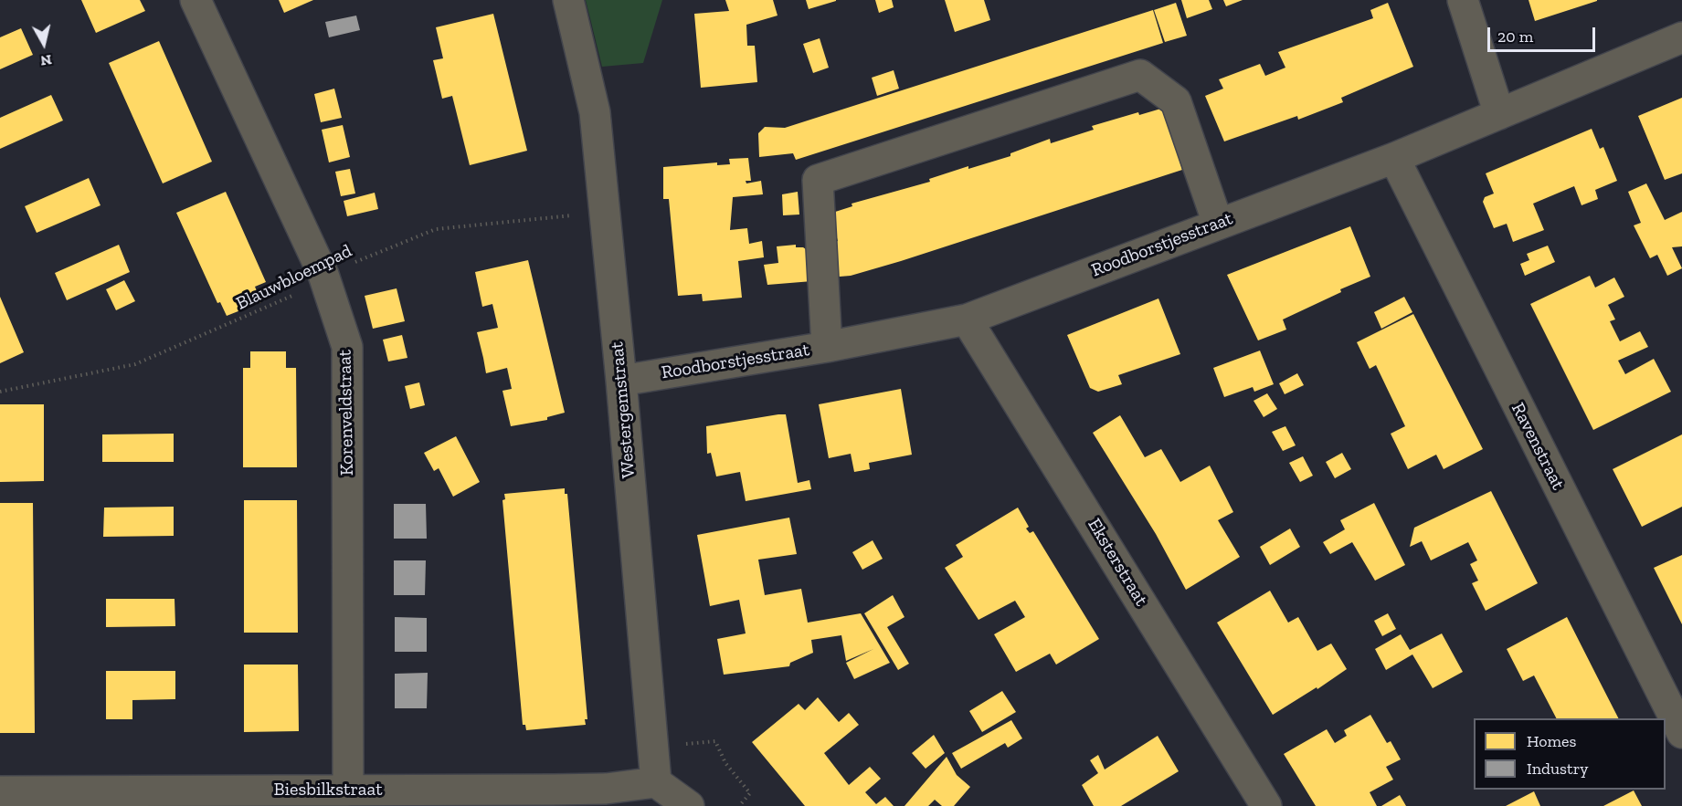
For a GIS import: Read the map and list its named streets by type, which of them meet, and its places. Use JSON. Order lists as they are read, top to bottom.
{
  "streets": {
    "street": [
      "Roodborstjesstraat",
      "Westergemstraat",
      "Korenveldstraat",
      "Ravenstraat",
      "Eksterstraat",
      "Biesbilkstraat"
    ],
    "path": ["Blauwbloempad"]
  },
  "crossings": [
    ["Roodborstjesstraat", "Westergemstraat"],
    ["Roodborstjesstraat", "Ravenstraat"],
    ["Roodborstjesstraat", "Eksterstraat"],
    ["Blauwbloempad", "Westergemstraat"],
    ["Blauwbloempad", "Korenveldstraat"],
    ["Westergemstraat", "Biesbilkstraat"],
    ["Korenveldstraat", "Biesbilkstraat"]
  ],
  "legend": ["Homes", "Industry"],
  "scale_bar": "20 m",
  "north": "bottom"
}
